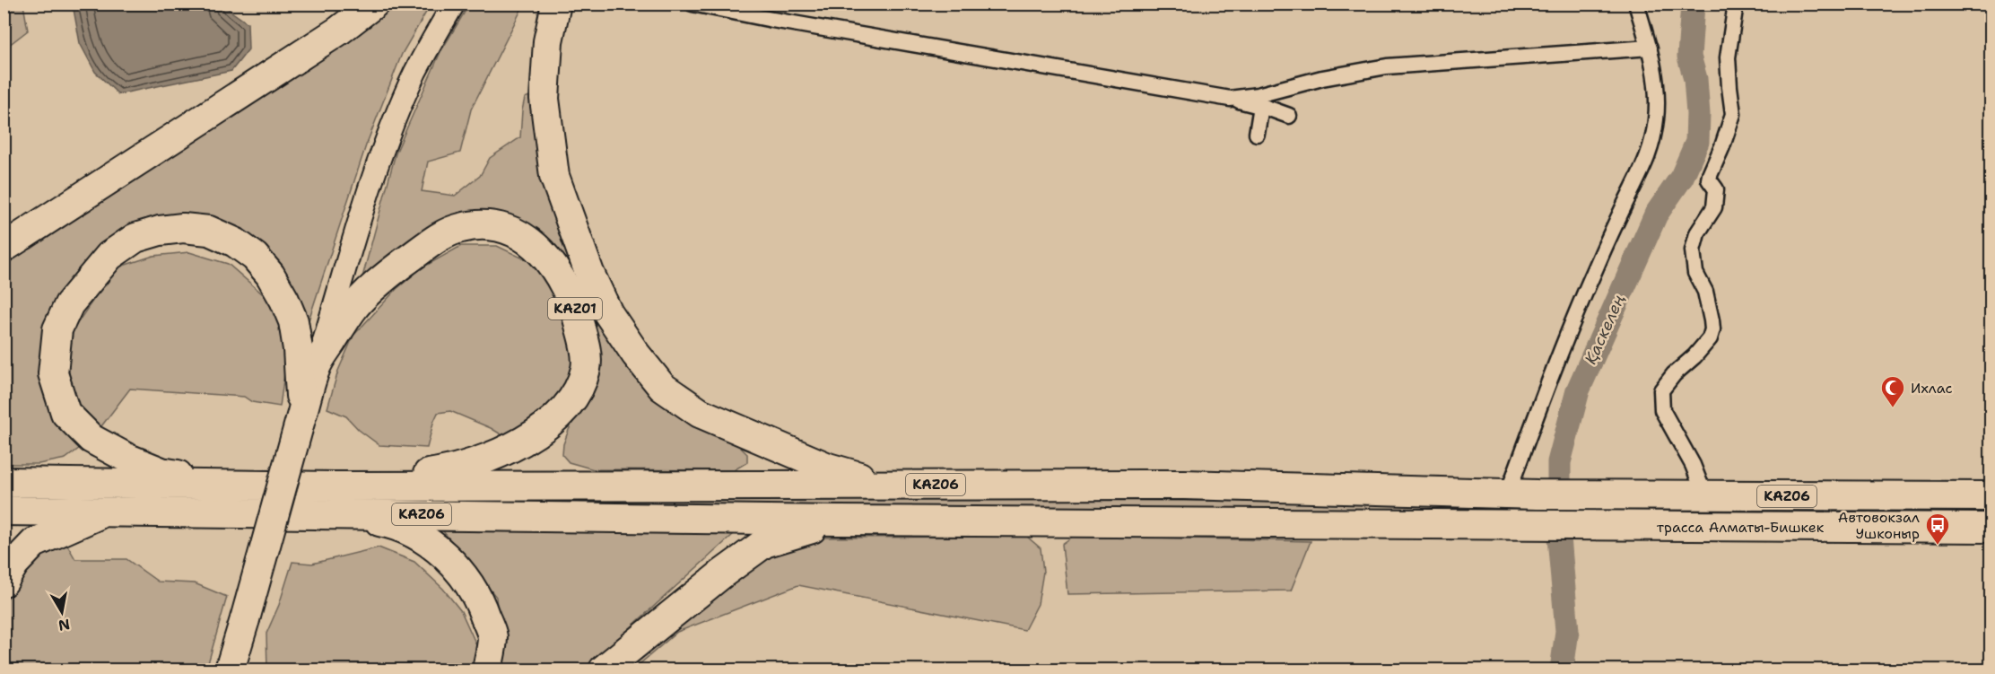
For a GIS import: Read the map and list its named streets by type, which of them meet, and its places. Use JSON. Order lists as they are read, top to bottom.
{
  "streets": {
    "highway": ["KАZ01", "KАZ06", "трасса Алматы-Бишкек"]
  },
  "crossings": [
    ["KАZ01", "KАZ06"],
    ["KАZ06", "трасса Алматы-Бишкек"]
  ],
  "water": ["Қаскелең"],
  "places": {
    "mosque": ["Ихлас"],
    "bus stop": ["Автовокзал Ушконыр"]
  },
  "north": "bottom"
}
